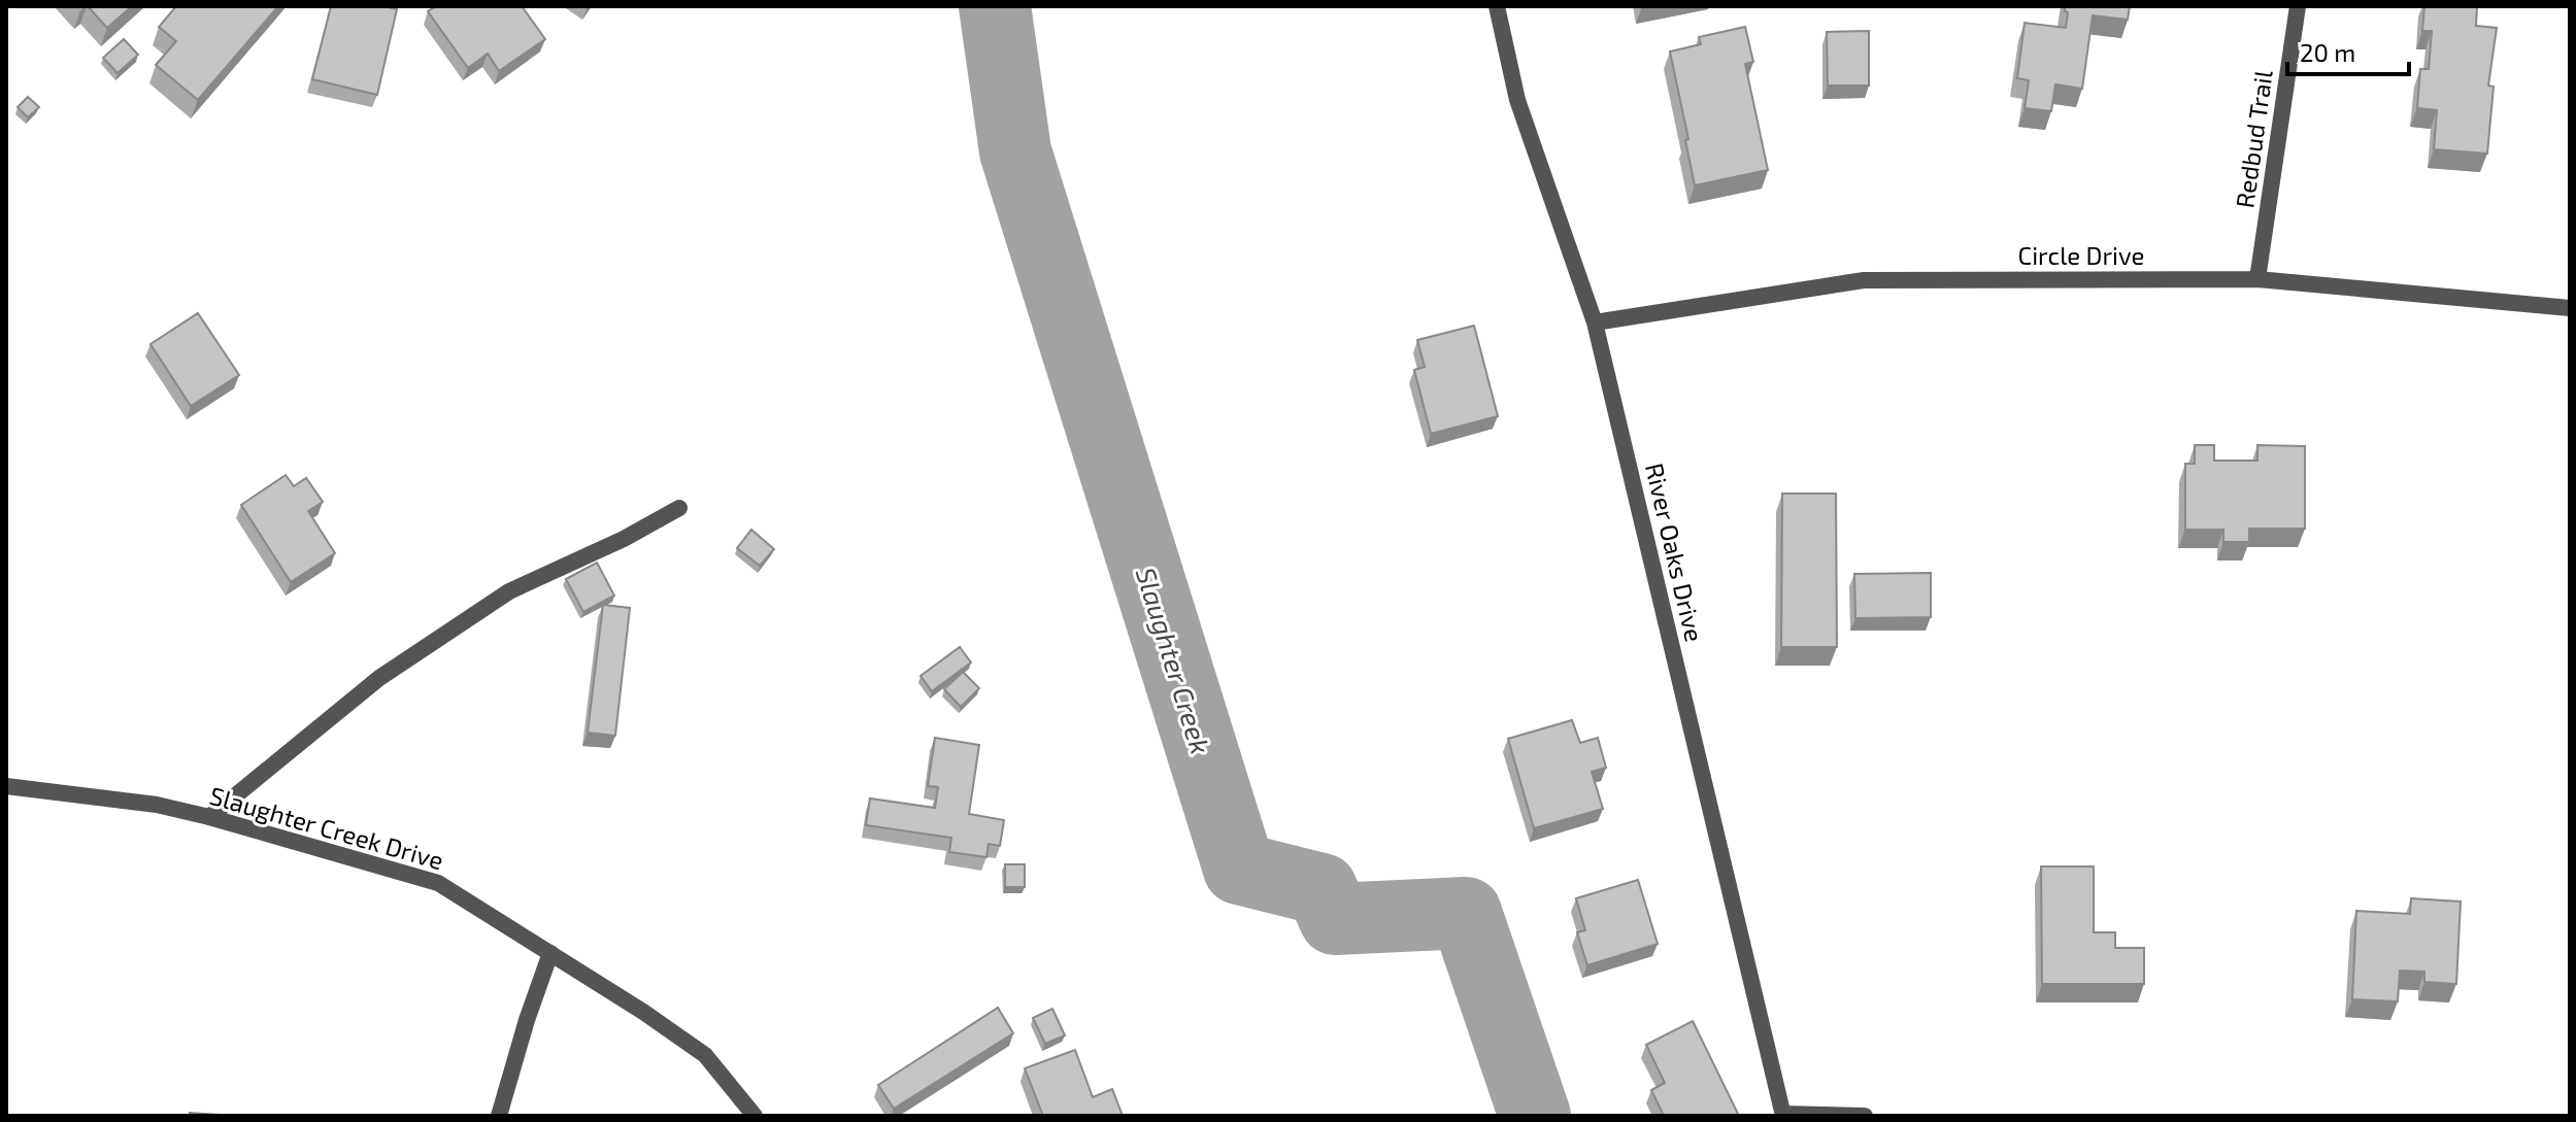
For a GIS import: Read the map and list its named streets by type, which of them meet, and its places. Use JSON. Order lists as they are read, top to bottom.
{
  "streets": {
    "street": [
      "Redbud Trail",
      "Circle Drive",
      "River Oaks Drive",
      "Slaughter Creek Drive"
    ]
  },
  "crossings": [
    ["Redbud Trail", "Circle Drive"],
    ["Circle Drive", "River Oaks Drive"]
  ],
  "water": ["Slaughter Creek"],
  "scale_bar": "20 m"
}
